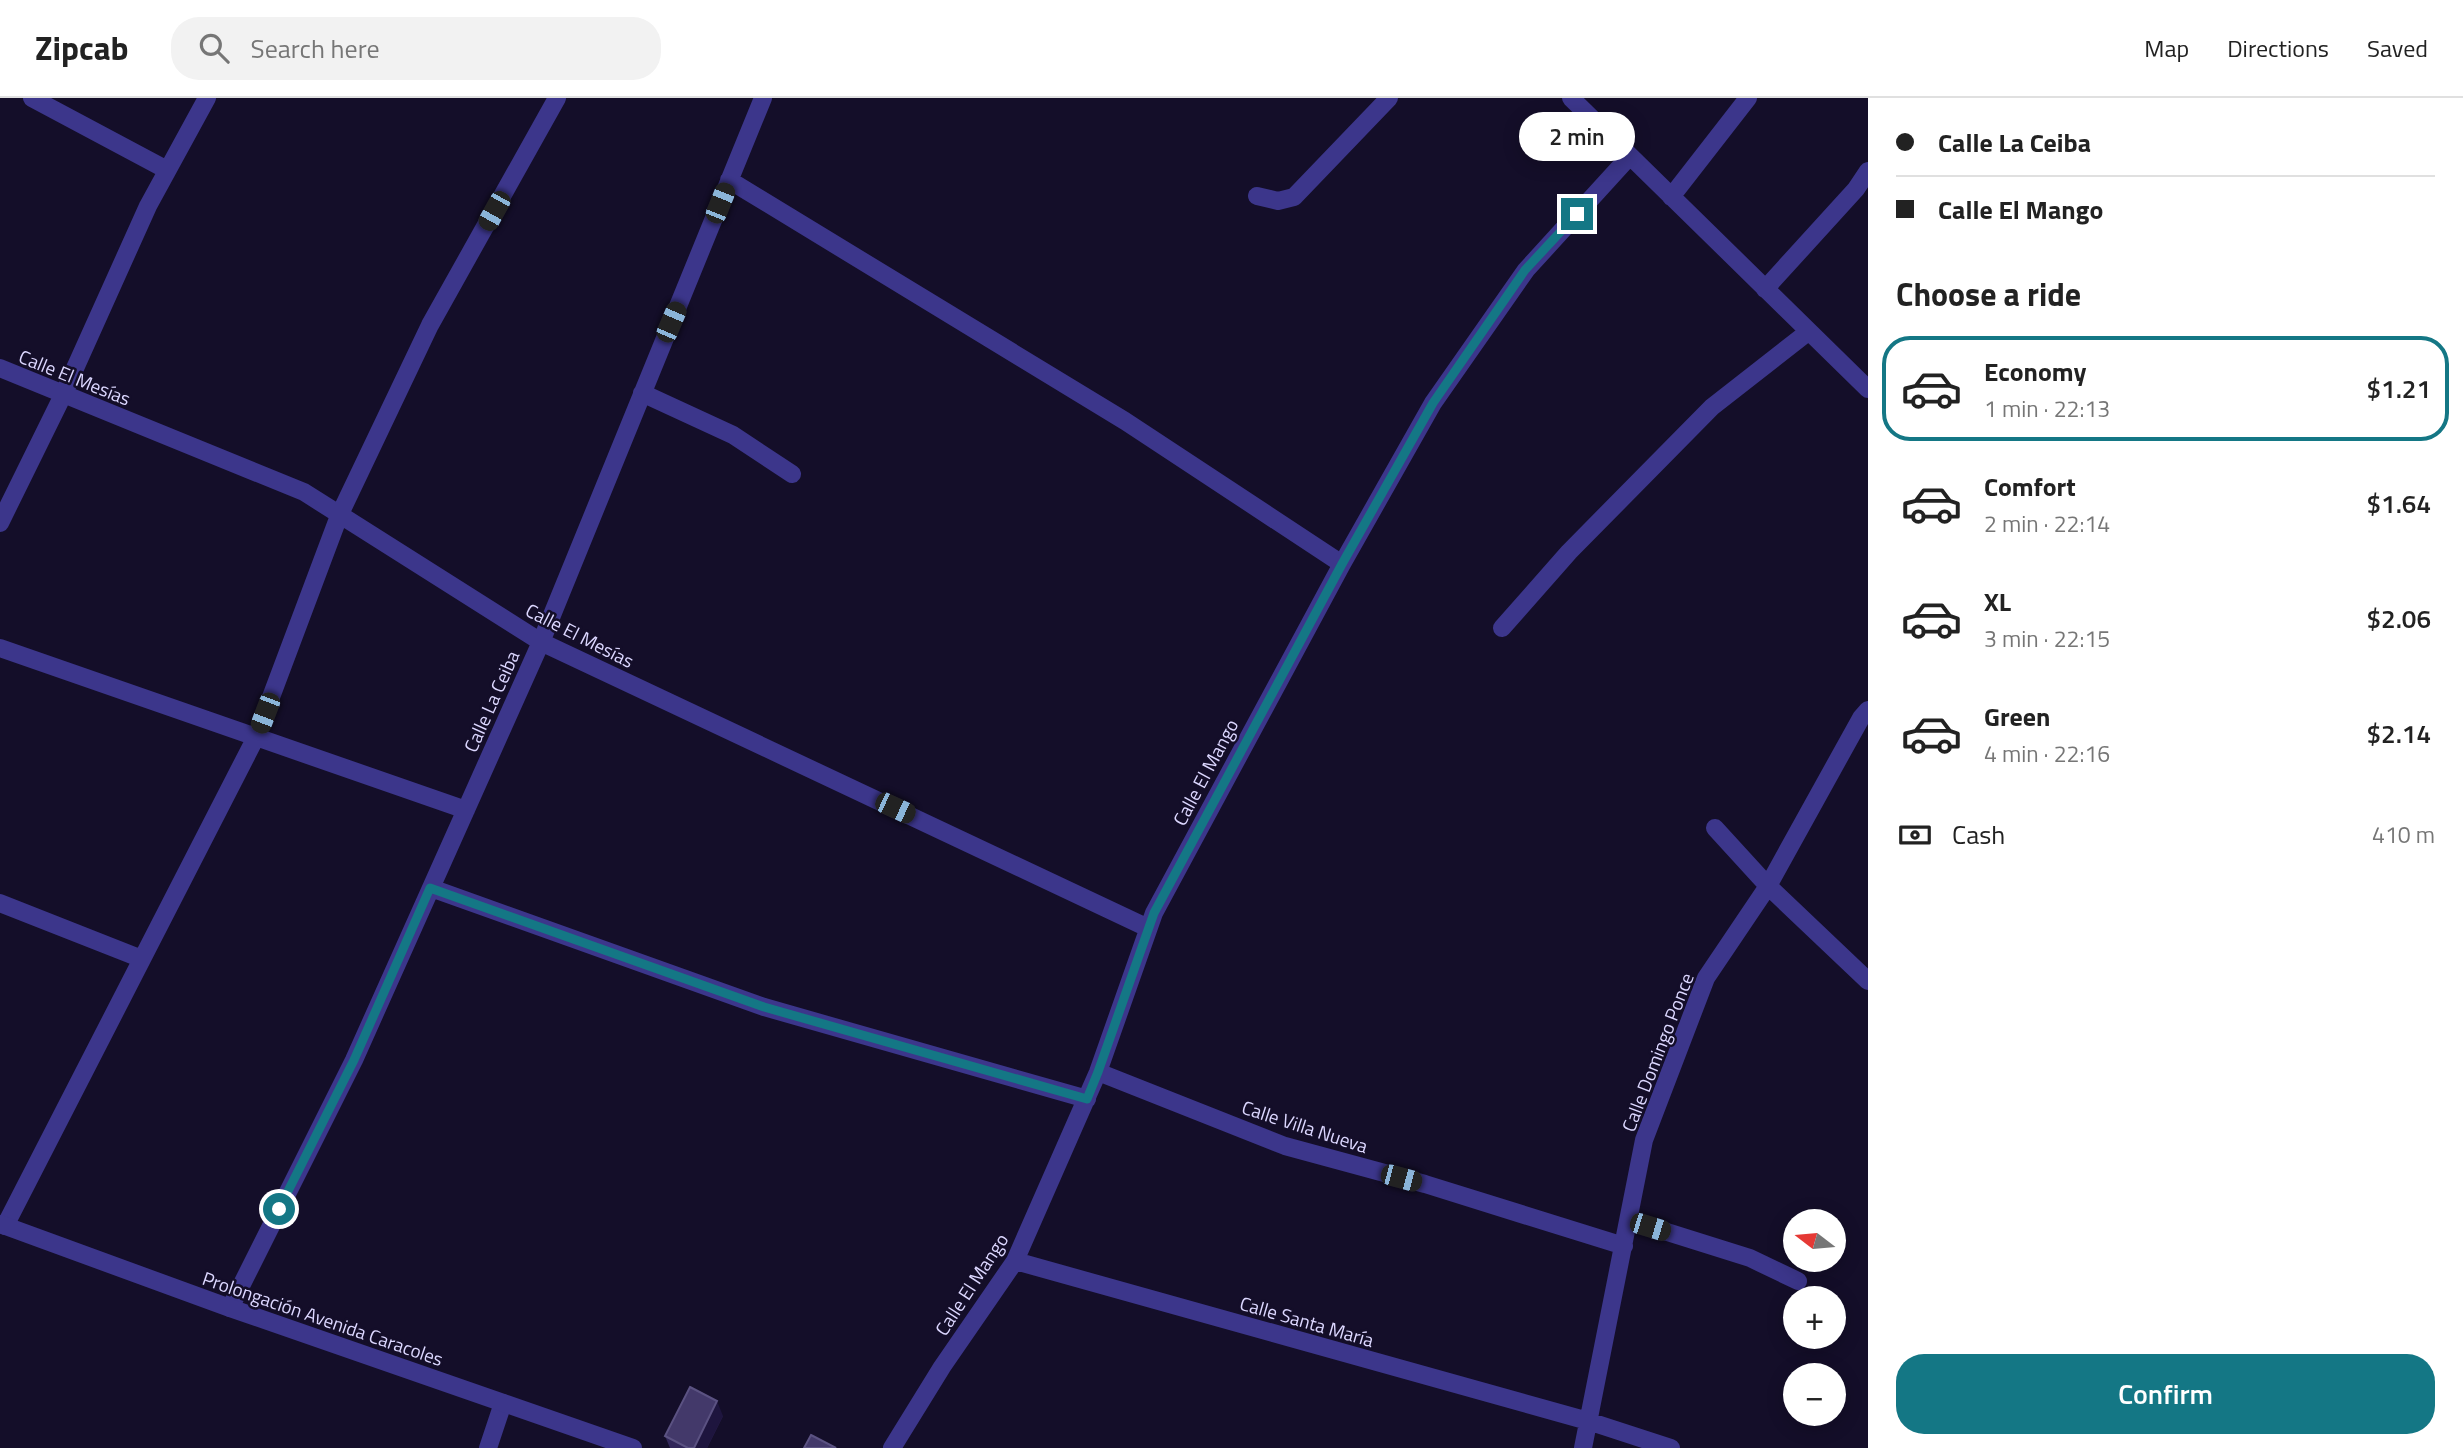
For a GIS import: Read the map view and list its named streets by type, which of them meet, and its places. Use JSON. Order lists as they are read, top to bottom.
{
  "streets": {
    "street": [
      "Calle El Mesías",
      "Calle La Ceiba",
      "Calle El Mango",
      "Calle Domingo Ponce",
      "Calle Villa Nueva",
      "Prolongación Avenida Caracoles",
      "Calle Santa María"
    ]
  },
  "crossings": [
    ["Calle El Mesías", "Calle La Ceiba"],
    ["Calle El Mesías", "Calle El Mango"],
    ["Calle La Ceiba", "Prolongación Avenida Caracoles"],
    ["Calle El Mango", "Calle Villa Nueva"],
    ["Calle El Mango", "Calle Santa María"],
    ["Calle Domingo Ponce", "Calle Villa Nueva"],
    ["Calle Domingo Ponce", "Calle Santa María"]
  ],
  "north": "left",
  "page": {
    "header": "Zipcab",
    "search": "Search here",
    "nav": ["Map", "Directions", "Saved"],
    "banner": ["Calle La Ceiba", "Calle El Mango"],
    "bubble": "2 min",
    "heading": "Choose a ride",
    "list": [
      {
        "name": "Economy",
        "note": "1 min · 22:13",
        "value": "$1.21"
      },
      {
        "name": "Comfort",
        "note": "2 min · 22:14",
        "value": "$1.64"
      },
      {
        "name": "XL",
        "note": "3 min · 22:15",
        "value": "$2.06"
      },
      {
        "name": "Green",
        "note": "4 min · 22:16",
        "value": "$2.14"
      }
    ],
    "pay": ["Cash", "410 m"],
    "map_buttons": ["+", "−"],
    "buttons": "Confirm"
  }
}
